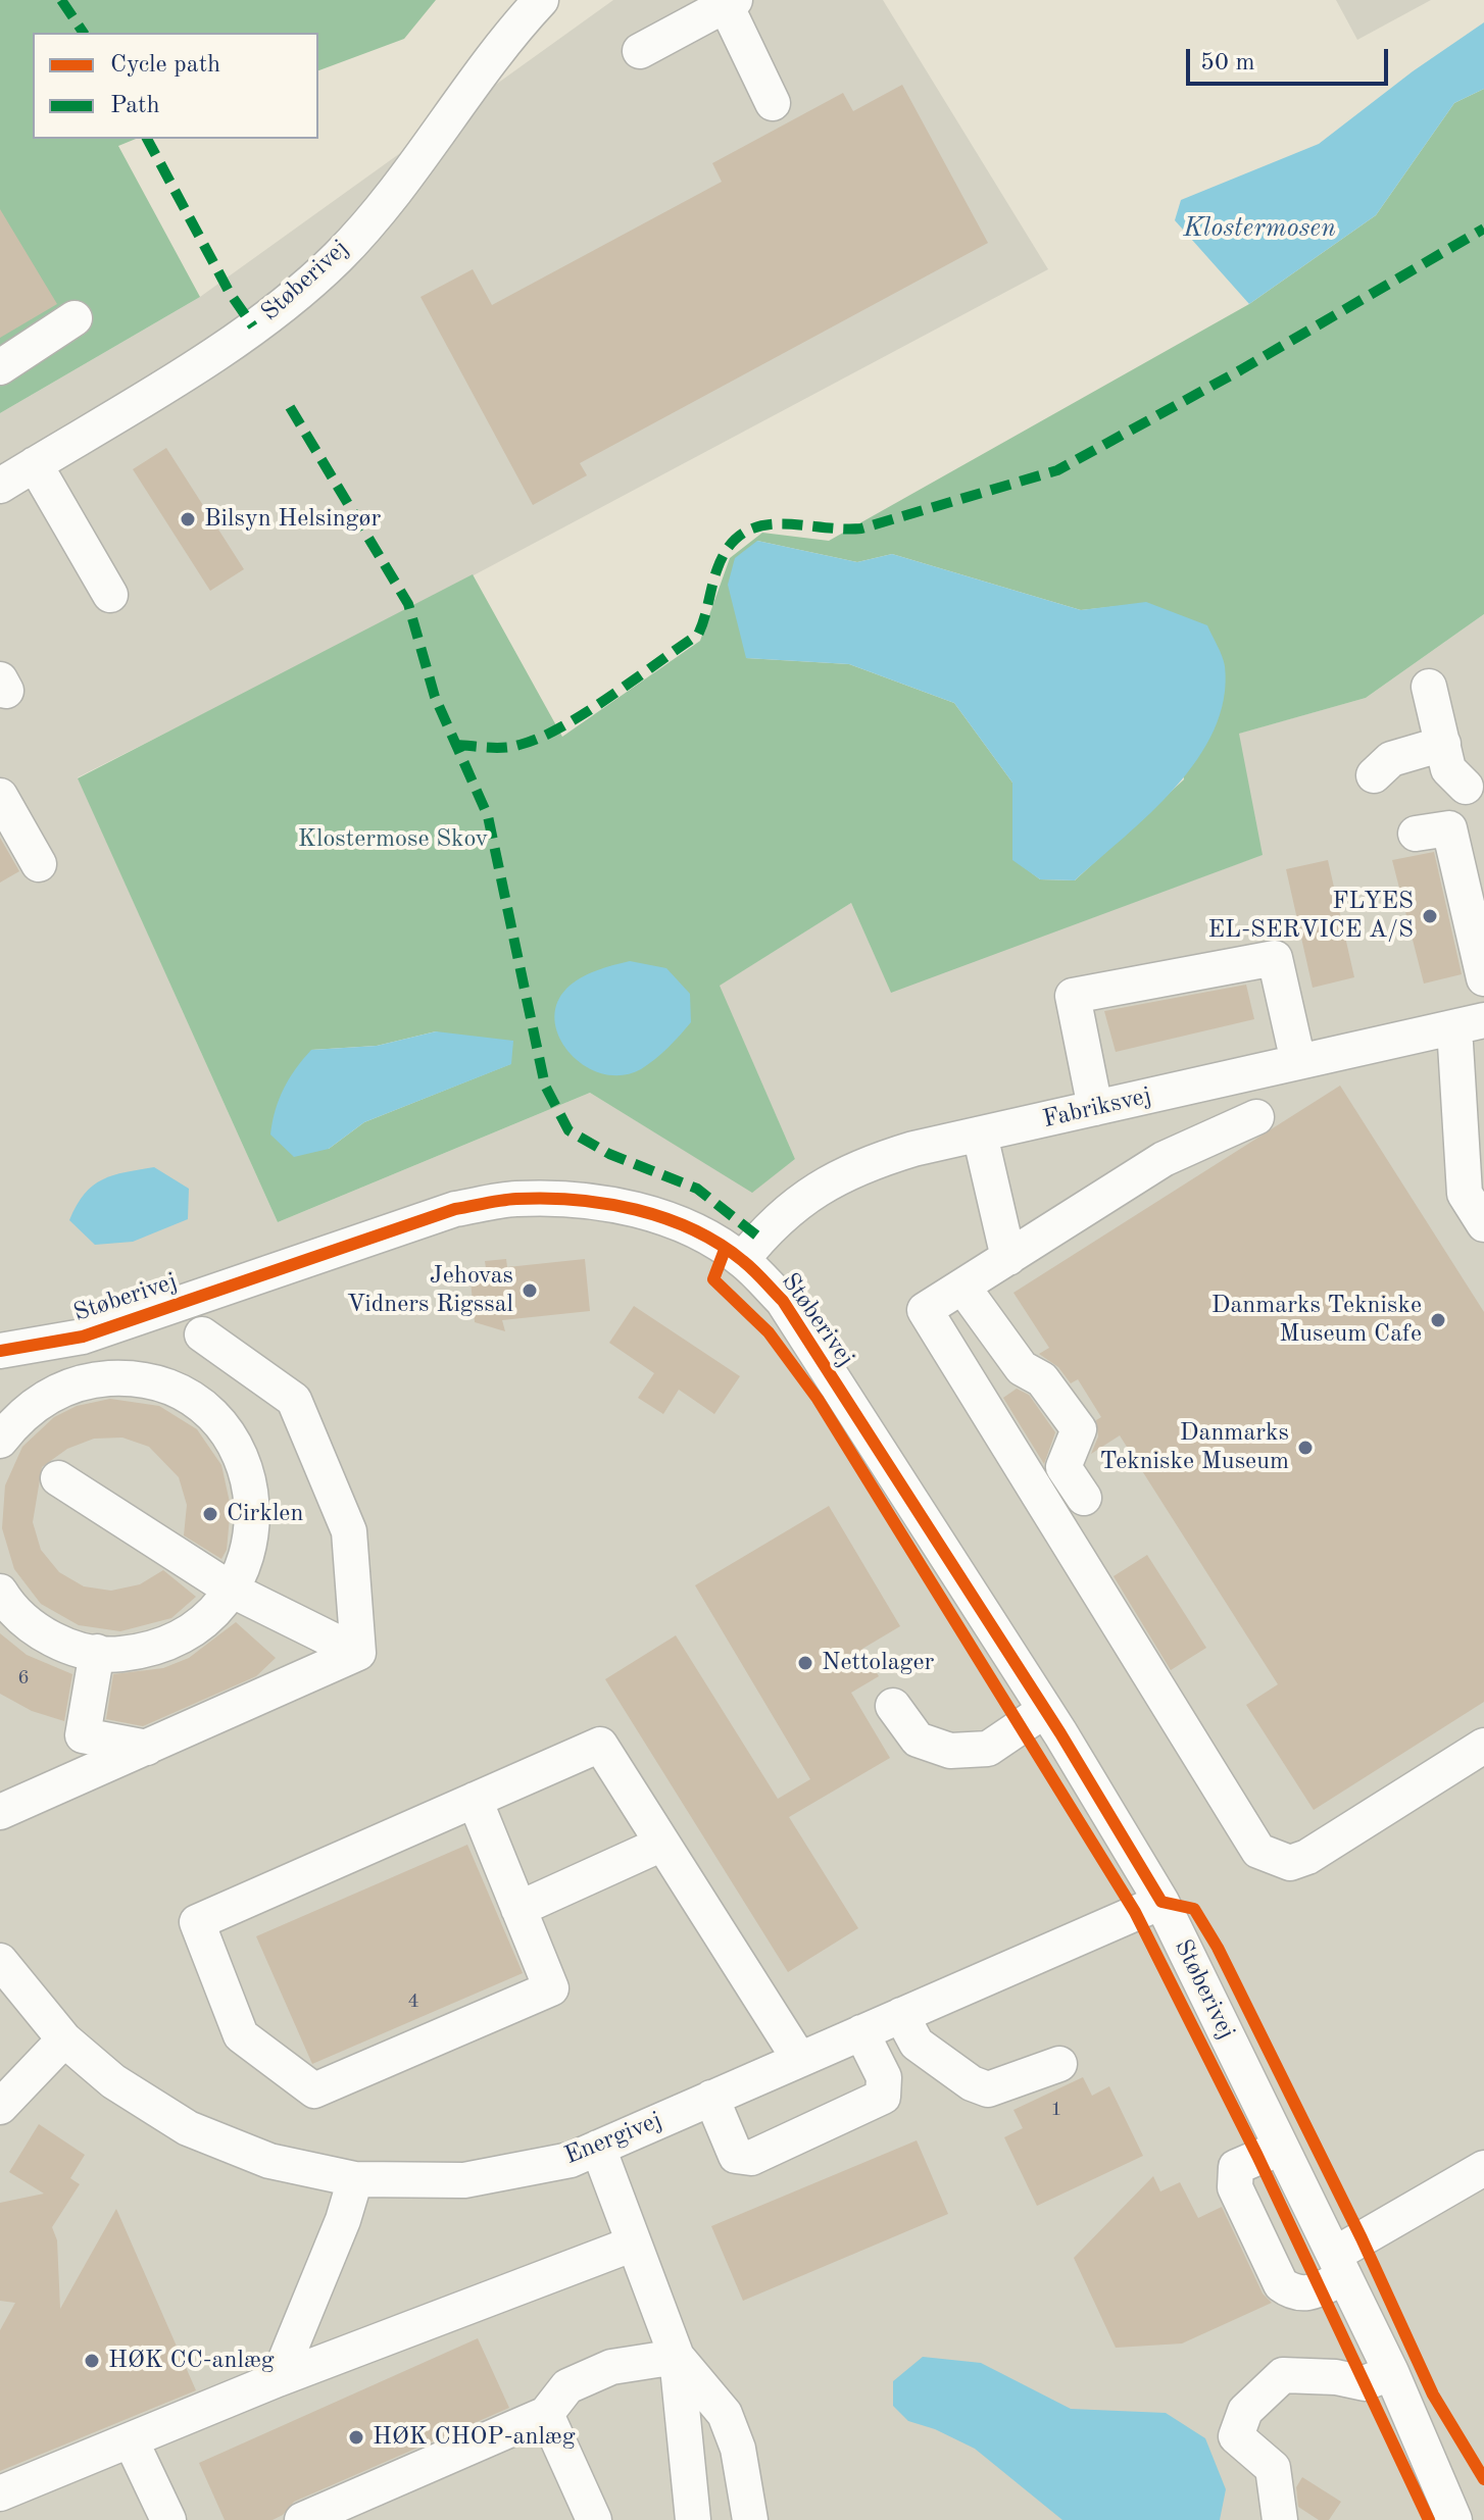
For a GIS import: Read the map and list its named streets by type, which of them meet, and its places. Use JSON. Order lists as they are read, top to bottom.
{
  "streets": {
    "street": ["Støberivej", "Fabriksvej", "Energivej"]
  },
  "crossings": [
    ["Støberivej", "Fabriksvej"],
    ["Støberivej", "Energivej"]
  ],
  "water": ["Klostermosen"],
  "parks": ["Klostermose Skov"],
  "places": [
    "Bilsyn Helsingør",
    "FLYES EL-SERVICE A/S",
    "Jehovas Vidners Rigssal",
    "Danmarks Tekniske Museum Cafe",
    "Danmarks Tekniske Museum",
    "Cirklen",
    "Nettolager",
    "HØK CC-anlæg",
    "HØK CHOP-anlæg"
  ],
  "house_numbers": ["6", "4", "1"],
  "legend": ["Cycle path", "Path"],
  "scale_bar": "50 m"
}
